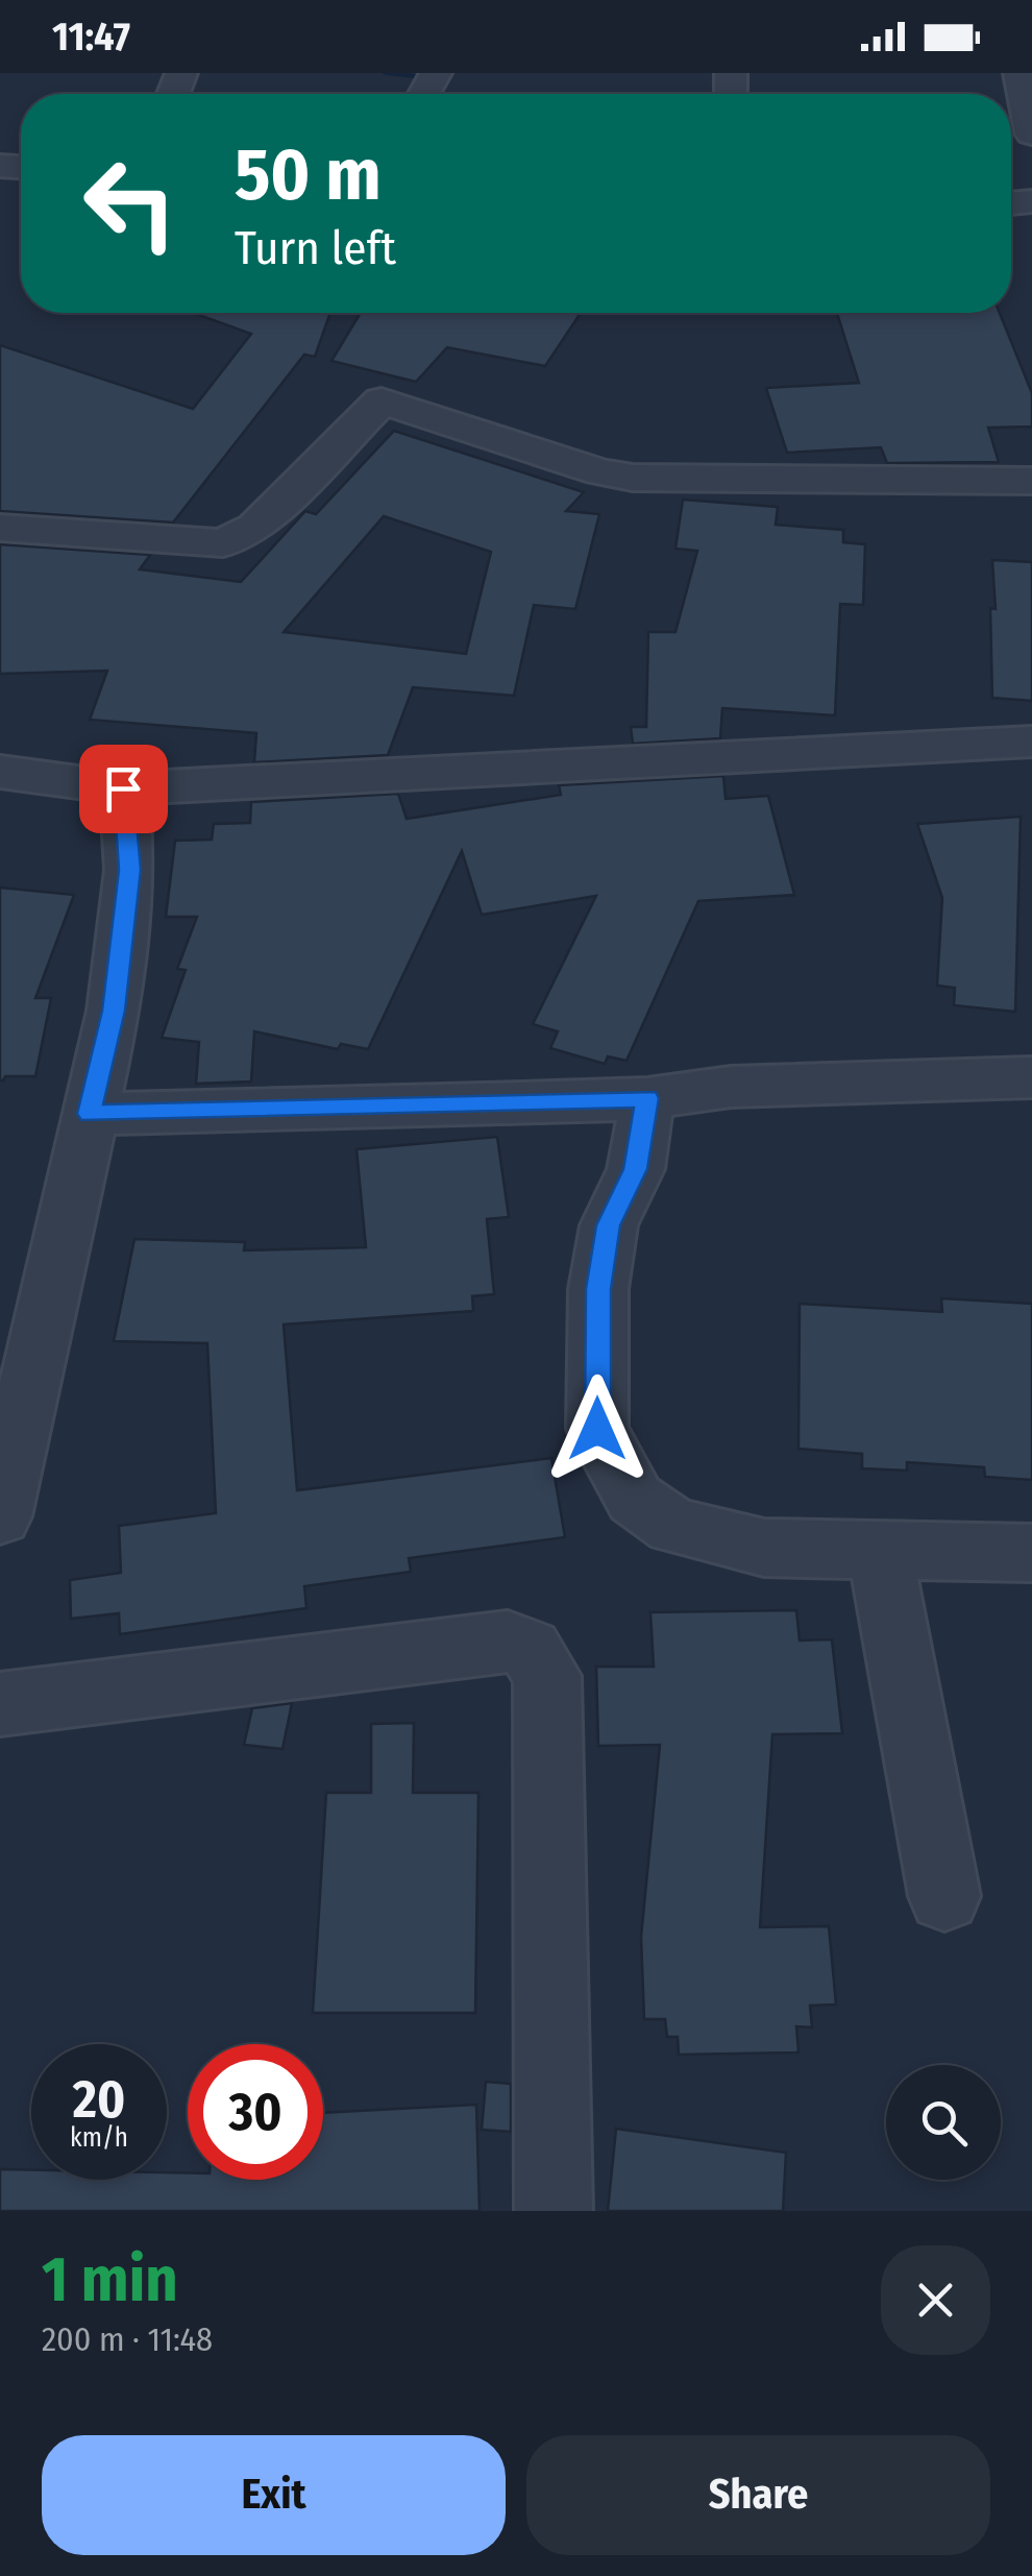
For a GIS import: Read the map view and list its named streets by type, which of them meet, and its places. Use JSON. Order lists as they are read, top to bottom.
{
  "page": {
    "status": "11:47",
    "turn": ["50 m", "Turn left"],
    "speed": "20 km/h",
    "limit": "30",
    "heading": ["1 min", "200 m · 11:48"],
    "buttons": ["Exit", "Share"]
  }
}
